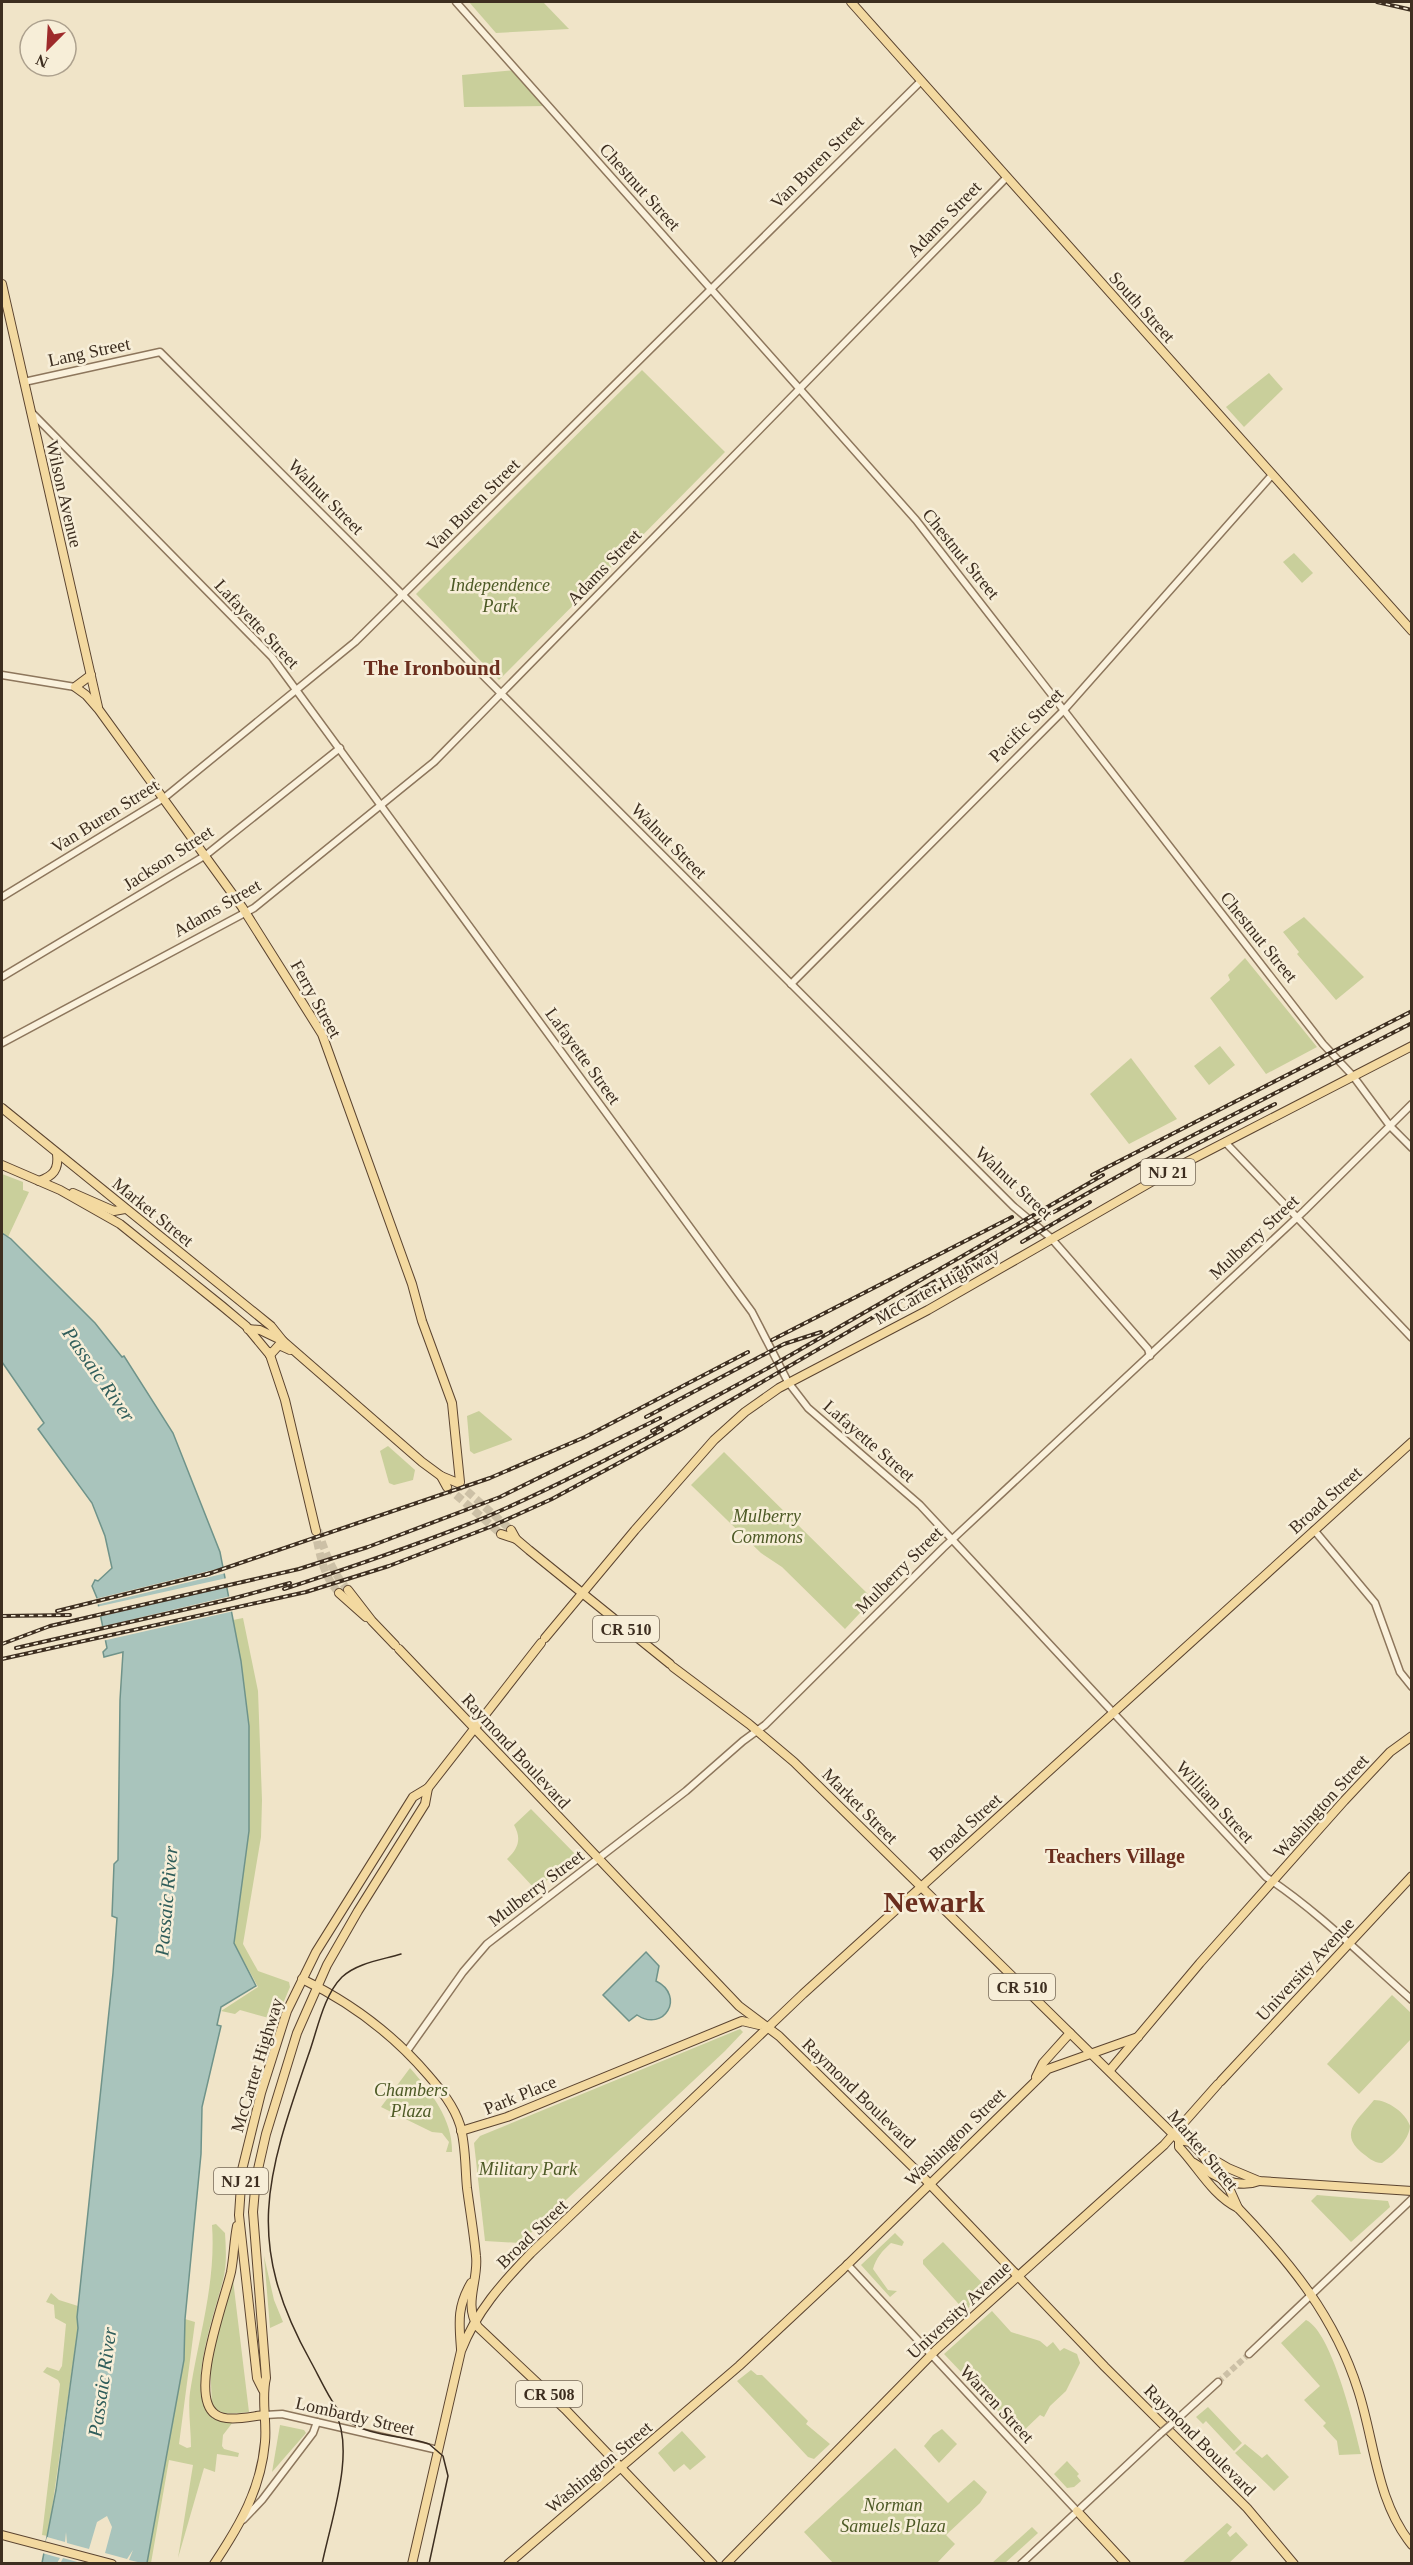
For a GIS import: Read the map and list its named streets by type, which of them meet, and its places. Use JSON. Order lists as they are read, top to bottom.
{
  "streets": {
    "main road": [
      "South Street",
      "Wilson Avenue",
      "Ferry Street",
      "NJ 21",
      "Market Street",
      "McCarter Highway",
      "Broad Street",
      "CR 510",
      "Raymond Boulevard",
      "Washington Street",
      "University Avenue",
      "Park Place",
      "CR 508",
      "Warren Street"
    ],
    "street": [
      "Van Buren Street",
      "Chestnut Street",
      "Adams Street",
      "Lang Street",
      "Walnut Street",
      "Lafayette Street",
      "Pacific Street",
      "Jackson Street",
      "Mulberry Street",
      "William Street",
      "Lombardy Street"
    ]
  },
  "crossings": [
    ["Van Buren Street", "Chestnut Street"],
    ["Van Buren Street", "South Street"],
    ["Van Buren Street", "Walnut Street"],
    ["Van Buren Street", "Lafayette Street"],
    ["Van Buren Street", "Ferry Street"],
    ["Chestnut Street", "Adams Street"],
    ["Chestnut Street", "Pacific Street"],
    ["Chestnut Street", "Mulberry Street"],
    ["Chestnut Street", "McCarter Highway"],
    ["Adams Street", "South Street"],
    ["Adams Street", "Walnut Street"],
    ["Adams Street", "Lafayette Street"],
    ["Adams Street", "Ferry Street"],
    ["South Street", "Pacific Street"],
    ["Lang Street", "Wilson Avenue"],
    ["Lang Street", "Walnut Street"],
    ["Wilson Avenue", "Lafayette Street"],
    ["Wilson Avenue", "Ferry Street"],
    ["Walnut Street", "Pacific Street"],
    ["Walnut Street", "Mulberry Street"],
    ["Walnut Street", "McCarter Highway"],
    ["Lafayette Street", "Jackson Street"],
    ["Lafayette Street", "Mulberry Street"],
    ["Lafayette Street", "McCarter Highway"],
    ["Lafayette Street", "Broad Street"],
    ["Lafayette Street", "William Street"],
    ["Jackson Street", "Ferry Street"],
    ["Ferry Street", "Market Street"],
    ["Market Street", "Mulberry Street"],
    ["Market Street", "McCarter Highway"],
    ["Market Street", "Broad Street"],
    ["Market Street", "CR 510"],
    ["Market Street", "Washington Street"],
    ["Market Street", "University Avenue"],
    ["Mulberry Street", "Raymond Boulevard"],
    ["McCarter Highway", "Raymond Boulevard"],
    ["McCarter Highway", "Lombardy Street"],
    ["Broad Street", "Raymond Boulevard"],
    ["Broad Street", "William Street"],
    ["Broad Street", "Park Place"],
    ["Broad Street", "CR 508"],
    ["CR 510", "University Avenue"],
    ["Raymond Boulevard", "Washington Street"],
    ["Raymond Boulevard", "University Avenue"],
    ["Raymond Boulevard", "Park Place"],
    ["William Street", "Washington Street"],
    ["William Street", "University Avenue"],
    ["Washington Street", "CR 508"],
    ["Washington Street", "Warren Street"],
    ["University Avenue", "Warren Street"]
  ],
  "districts": ["The Ironbound", "Teachers Village", "Newark"],
  "water": ["Passaic River"],
  "parks": [
    "Independence Park",
    "Mulberry Commons",
    "Chambers Plaza",
    "Military Park",
    "Norman Samuels Plaza"
  ],
  "north": "bottom left"
}
